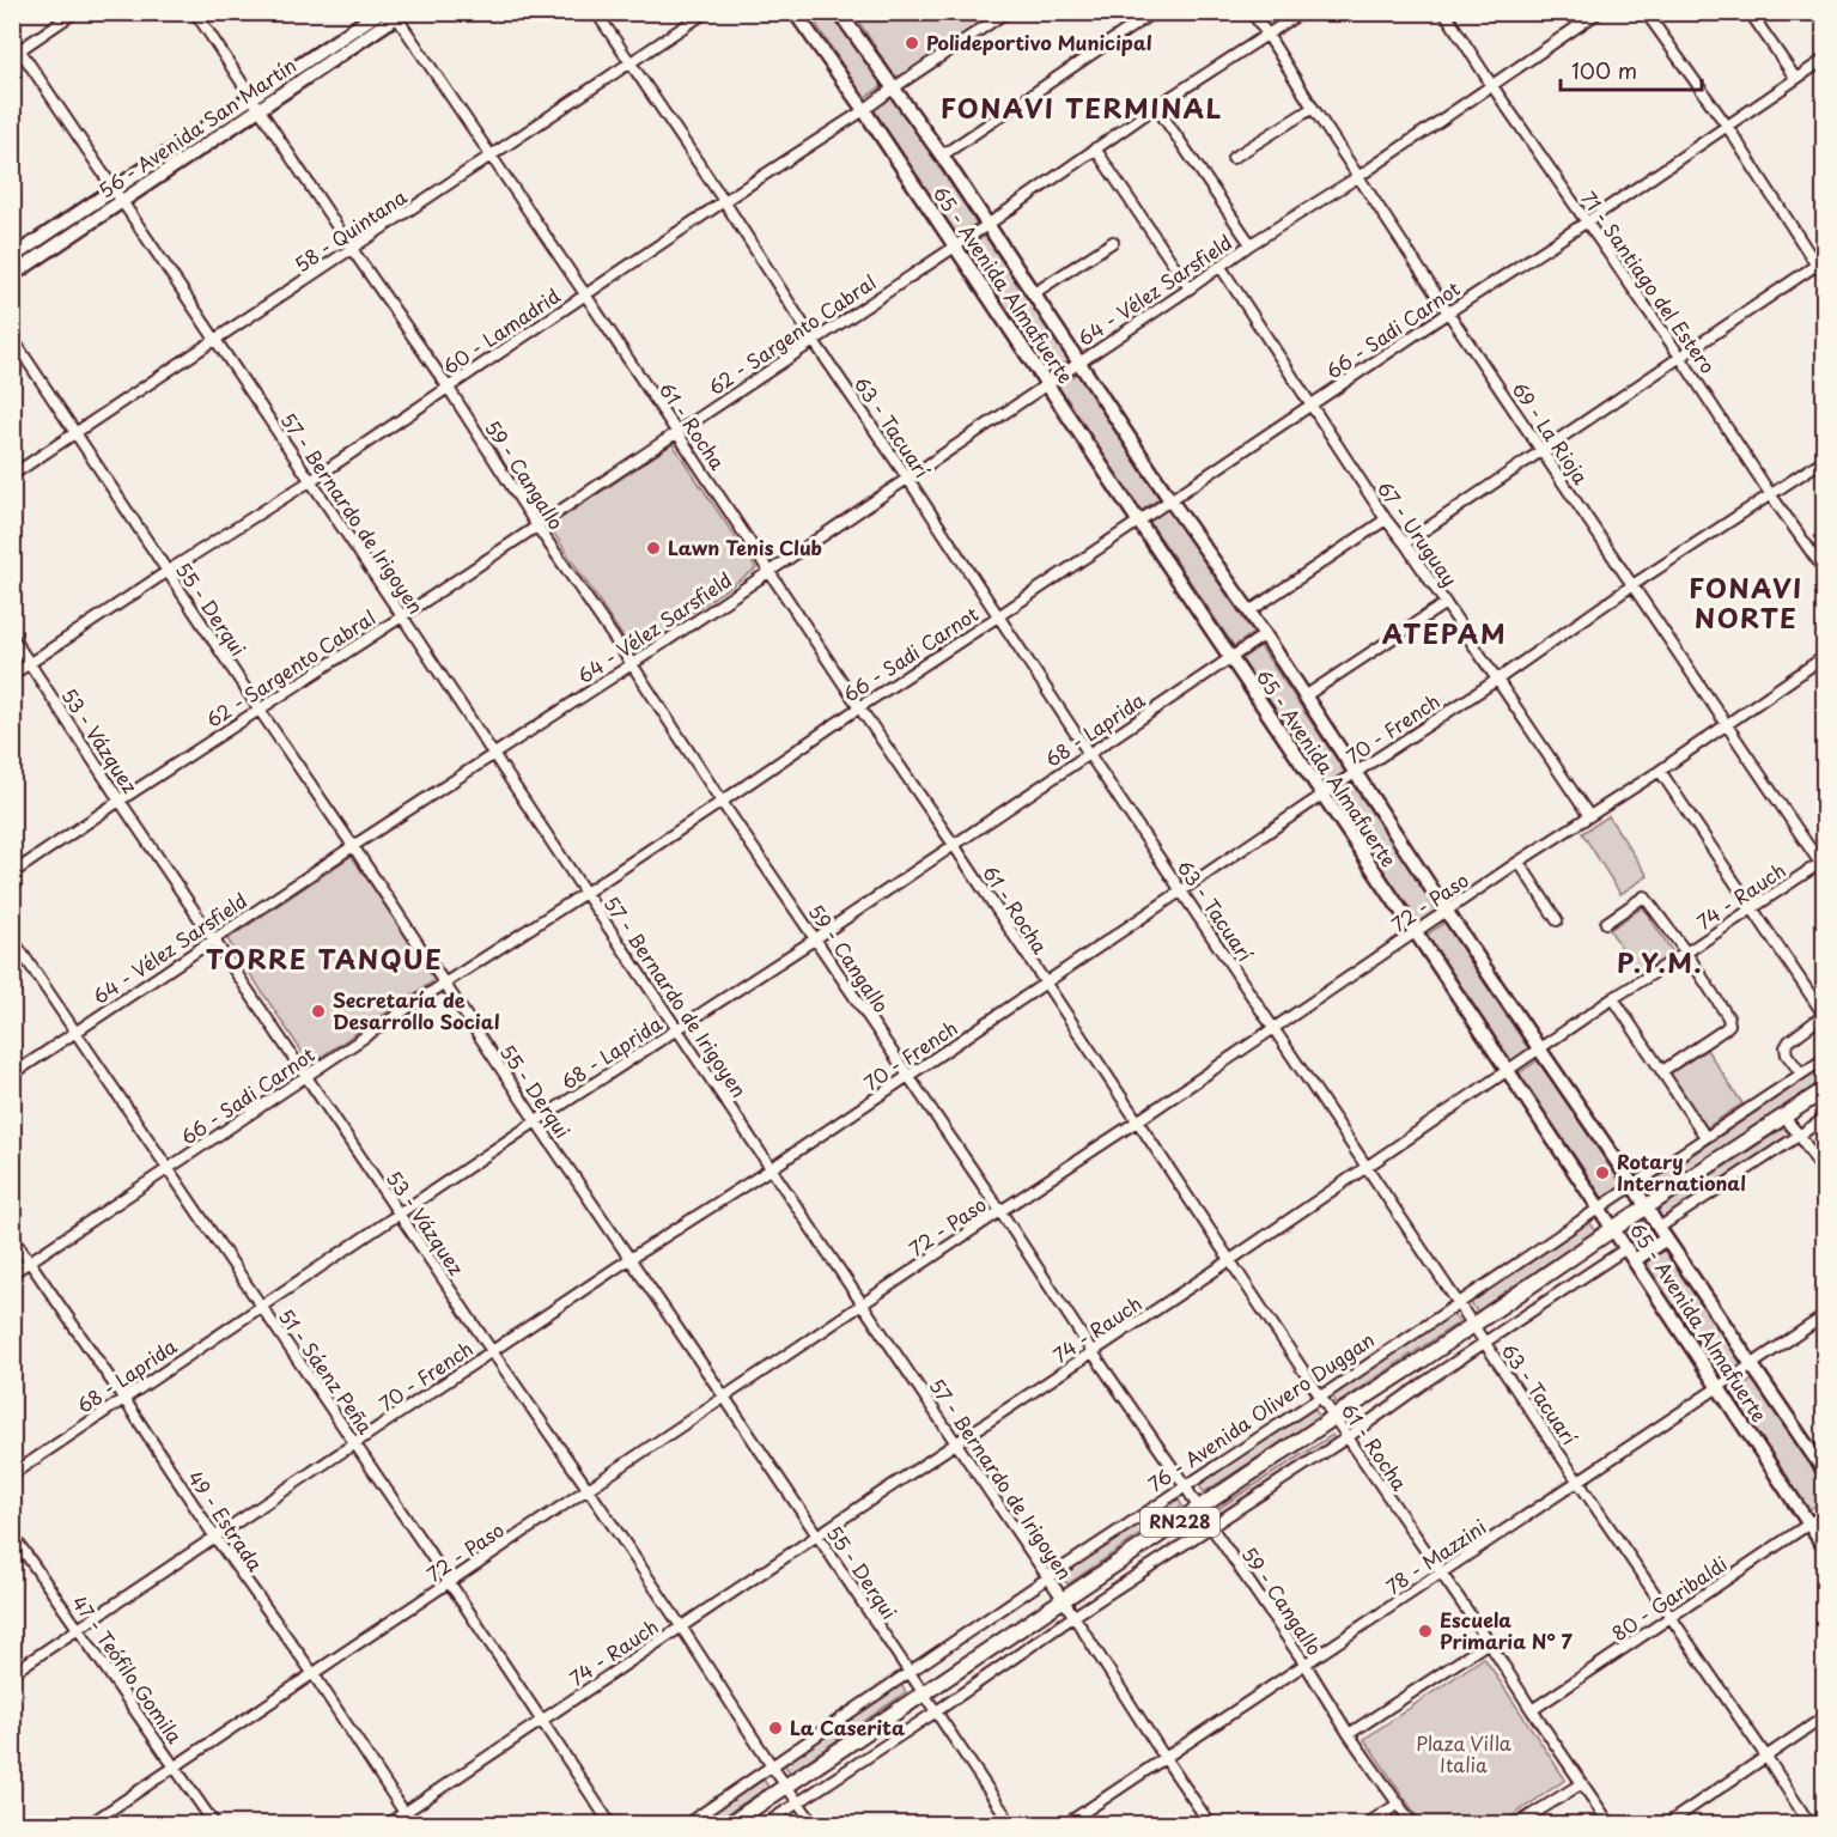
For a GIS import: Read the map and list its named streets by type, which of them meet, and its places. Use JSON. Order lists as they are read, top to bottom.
{
  "streets": {
    "highway": ["RN228"],
    "main road": ["56 - Avenida San Martín", "65 - Avenida Almafuerte"],
    "street": [
      "58 - Quintana",
      "71 - Santiago del Estero",
      "64 - Vélez Sarsfield",
      "66 - Sadi Carnot",
      "60 - Lamadrid",
      "62 - Sargento Cabral",
      "61 - Rocha",
      "63 - Tacuarí",
      "69 - La Rioja",
      "59 - Cangallo",
      "57 - Bernardo de Irigoyen",
      "67 - Uruguay",
      "55 - Derqui",
      "70 - French",
      "68 - Laprida",
      "53 - Vázquez",
      "74 - Rauch",
      "72 - Paso",
      "51 - Sáenz Peña",
      "76 - Avenida Olivero Duggan",
      "49 - Estrada",
      "78 - Mazzini",
      "80 - Garibaldi",
      "47 - Teófilo Gomila"
    ]
  },
  "crossings": [
    ["56 - Avenida San Martín", "61 - Rocha"],
    ["56 - Avenida San Martín", "59 - Cangallo"],
    ["56 - Avenida San Martín", "57 - Bernardo de Irigoyen"],
    ["58 - Quintana", "61 - Rocha"],
    ["58 - Quintana", "63 - Tacuarí"],
    ["58 - Quintana", "59 - Cangallo"],
    ["58 - Quintana", "57 - Bernardo de Irigoyen"],
    ["58 - Quintana", "55 - Derqui"],
    ["71 - Santiago del Estero", "64 - Vélez Sarsfield"],
    ["71 - Santiago del Estero", "66 - Sadi Carnot"],
    ["71 - Santiago del Estero", "70 - French"],
    ["65 - Avenida Almafuerte", "64 - Vélez Sarsfield"],
    ["65 - Avenida Almafuerte", "66 - Sadi Carnot"],
    ["65 - Avenida Almafuerte", "60 - Lamadrid"],
    ["65 - Avenida Almafuerte", "62 - Sargento Cabral"],
    ["65 - Avenida Almafuerte", "70 - French"],
    ["65 - Avenida Almafuerte", "68 - Laprida"],
    ["65 - Avenida Almafuerte", "74 - Rauch"],
    ["65 - Avenida Almafuerte", "72 - Paso"],
    ["65 - Avenida Almafuerte", "76 - Avenida Olivero Duggan"],
    ["65 - Avenida Almafuerte", "RN228"],
    ["65 - Avenida Almafuerte", "78 - Mazzini"],
    ["65 - Avenida Almafuerte", "80 - Garibaldi"],
    ["64 - Vélez Sarsfield", "61 - Rocha"],
    ["64 - Vélez Sarsfield", "63 - Tacuarí"],
    ["64 - Vélez Sarsfield", "69 - La Rioja"],
    ["64 - Vélez Sarsfield", "59 - Cangallo"],
    ["64 - Vélez Sarsfield", "57 - Bernardo de Irigoyen"],
    ["64 - Vélez Sarsfield", "67 - Uruguay"],
    ["64 - Vélez Sarsfield", "55 - Derqui"],
    ["64 - Vélez Sarsfield", "53 - Vázquez"],
    ["64 - Vélez Sarsfield", "51 - Sáenz Peña"],
    ["66 - Sadi Carnot", "61 - Rocha"],
    ["66 - Sadi Carnot", "63 - Tacuarí"],
    ["66 - Sadi Carnot", "69 - La Rioja"],
    ["66 - Sadi Carnot", "59 - Cangallo"],
    ["66 - Sadi Carnot", "57 - Bernardo de Irigoyen"],
    ["66 - Sadi Carnot", "67 - Uruguay"],
    ["66 - Sadi Carnot", "55 - Derqui"],
    ["66 - Sadi Carnot", "53 - Vázquez"],
    ["66 - Sadi Carnot", "51 - Sáenz Peña"],
    ["66 - Sadi Carnot", "49 - Estrada"],
    ["60 - Lamadrid", "61 - Rocha"],
    ["60 - Lamadrid", "63 - Tacuarí"],
    ["60 - Lamadrid", "59 - Cangallo"],
    ["60 - Lamadrid", "57 - Bernardo de Irigoyen"],
    ["60 - Lamadrid", "55 - Derqui"],
    ["60 - Lamadrid", "53 - Vázquez"],
    ["62 - Sargento Cabral", "61 - Rocha"],
    ["62 - Sargento Cabral", "63 - Tacuarí"],
    ["62 - Sargento Cabral", "69 - La Rioja"],
    ["62 - Sargento Cabral", "59 - Cangallo"],
    ["62 - Sargento Cabral", "57 - Bernardo de Irigoyen"],
    ["62 - Sargento Cabral", "55 - Derqui"],
    ["62 - Sargento Cabral", "53 - Vázquez"],
    ["61 - Rocha", "70 - French"],
    ["61 - Rocha", "68 - Laprida"],
    ["61 - Rocha", "74 - Rauch"],
    ["61 - Rocha", "72 - Paso"],
    ["61 - Rocha", "76 - Avenida Olivero Duggan"],
    ["61 - Rocha", "RN228"],
    ["61 - Rocha", "78 - Mazzini"],
    ["61 - Rocha", "80 - Garibaldi"],
    ["63 - Tacuarí", "70 - French"],
    ["63 - Tacuarí", "68 - Laprida"],
    ["63 - Tacuarí", "74 - Rauch"],
    ["63 - Tacuarí", "72 - Paso"],
    ["63 - Tacuarí", "76 - Avenida Olivero Duggan"],
    ["63 - Tacuarí", "RN228"],
    ["63 - Tacuarí", "78 - Mazzini"],
    ["63 - Tacuarí", "80 - Garibaldi"],
    ["69 - La Rioja", "70 - French"],
    ["69 - La Rioja", "74 - Rauch"],
    ["69 - La Rioja", "72 - Paso"],
    ["59 - Cangallo", "70 - French"],
    ["59 - Cangallo", "68 - Laprida"],
    ["59 - Cangallo", "74 - Rauch"],
    ["59 - Cangallo", "72 - Paso"],
    ["59 - Cangallo", "76 - Avenida Olivero Duggan"],
    ["59 - Cangallo", "RN228"],
    ["59 - Cangallo", "78 - Mazzini"],
    ["57 - Bernardo de Irigoyen", "70 - French"],
    ["57 - Bernardo de Irigoyen", "68 - Laprida"],
    ["57 - Bernardo de Irigoyen", "74 - Rauch"],
    ["57 - Bernardo de Irigoyen", "72 - Paso"],
    ["57 - Bernardo de Irigoyen", "76 - Avenida Olivero Duggan"],
    ["57 - Bernardo de Irigoyen", "RN228"],
    ["57 - Bernardo de Irigoyen", "78 - Mazzini"],
    ["67 - Uruguay", "70 - French"],
    ["67 - Uruguay", "72 - Paso"],
    ["55 - Derqui", "70 - French"],
    ["55 - Derqui", "68 - Laprida"],
    ["55 - Derqui", "74 - Rauch"],
    ["55 - Derqui", "72 - Paso"],
    ["55 - Derqui", "76 - Avenida Olivero Duggan"],
    ["55 - Derqui", "RN228"],
    ["70 - French", "53 - Vázquez"],
    ["70 - French", "51 - Sáenz Peña"],
    ["70 - French", "49 - Estrada"],
    ["70 - French", "47 - Teófilo Gomila"],
    ["68 - Laprida", "53 - Vázquez"],
    ["68 - Laprida", "51 - Sáenz Peña"],
    ["68 - Laprida", "49 - Estrada"],
    ["53 - Vázquez", "74 - Rauch"],
    ["53 - Vázquez", "72 - Paso"],
    ["53 - Vázquez", "76 - Avenida Olivero Duggan"],
    ["53 - Vázquez", "RN228"],
    ["74 - Rauch", "51 - Sáenz Peña"],
    ["74 - Rauch", "49 - Estrada"],
    ["72 - Paso", "51 - Sáenz Peña"],
    ["72 - Paso", "49 - Estrada"],
    ["72 - Paso", "47 - Teófilo Gomila"]
  ],
  "districts": [
    "FONAVI TERMINAL",
    "FONAVI NORTE",
    "ATEPAM",
    "TORRE TANQUE",
    "P.Y.M."
  ],
  "parks": ["Plaza Villa Italia"],
  "places": [
    "Polideportivo Municipal",
    "Lawn Tenis Club",
    "Secretaría de Desarrollo Social",
    "Rotary International",
    "Escuela Primaria N° 7",
    "La Caserita"
  ],
  "scale_bar": "100 m"
}
